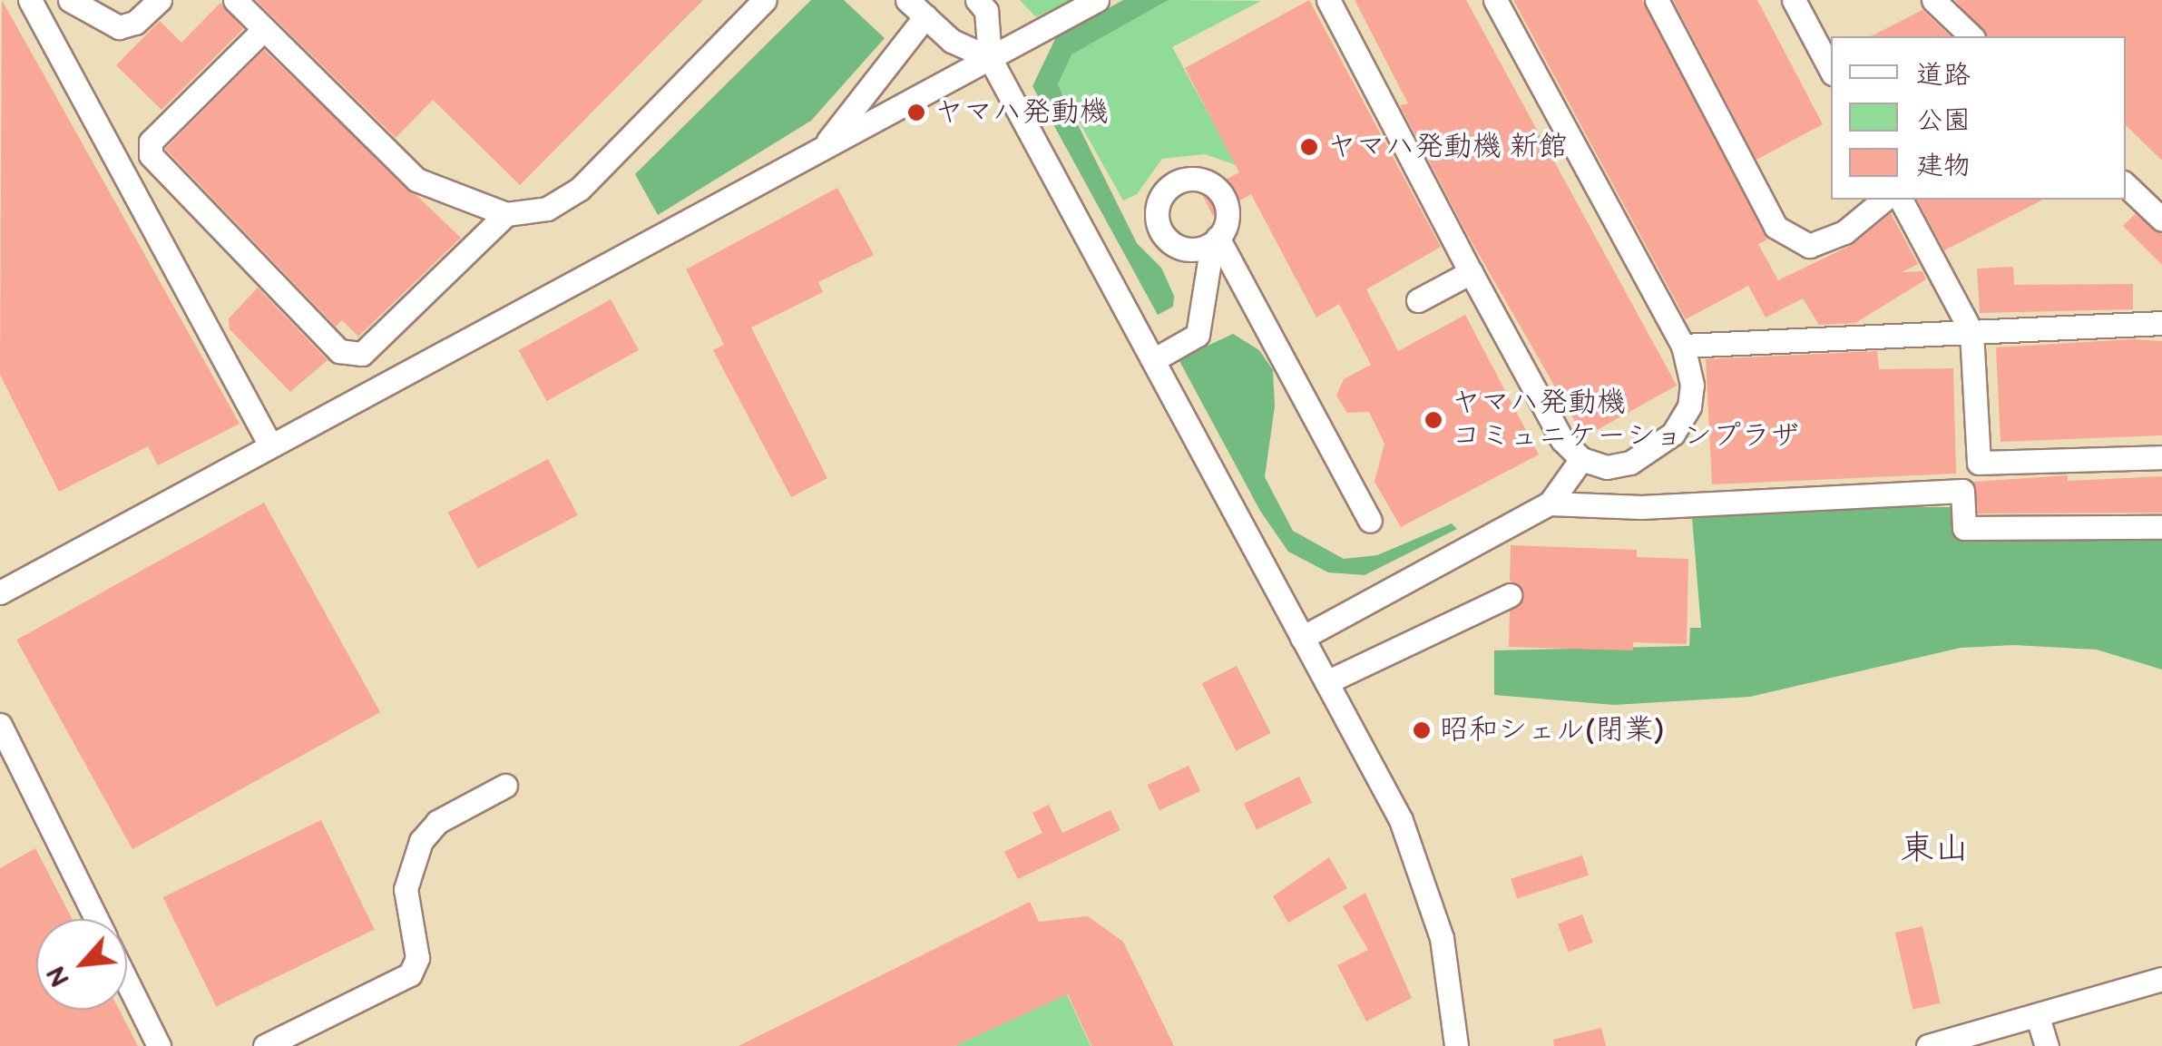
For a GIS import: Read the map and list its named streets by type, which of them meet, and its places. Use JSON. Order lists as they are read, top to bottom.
{
  "districts": ["東山"],
  "places": [
    "ヤマハ発動機",
    "ヤマハ発動機 新館",
    "ヤマハ発動機 コミュニケーションプラザ",
    "昭和シェル(閉業)"
  ],
  "legend": ["道路", "公園", "建物"],
  "north": "bottom left"
}
